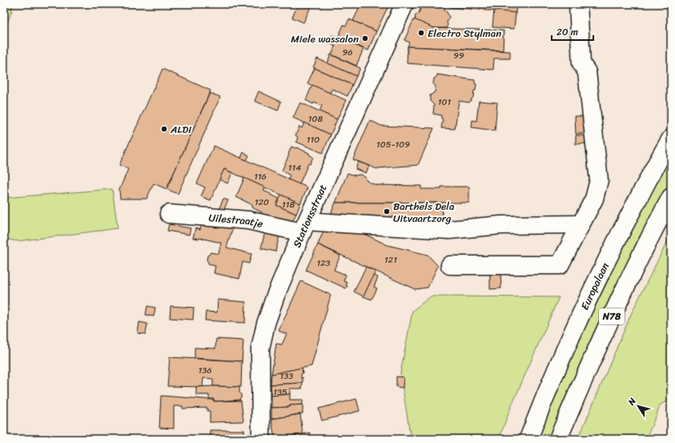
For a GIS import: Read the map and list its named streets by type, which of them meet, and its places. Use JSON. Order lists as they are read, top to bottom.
{
  "streets": {
    "main road": [
      "Stationsstraat",
      "Uilestraatje",
      "Europalaan",
      "N78"
    ]
  },
  "crossings": [
    ["Stationsstraat", "Uilestraatje"]
  ],
  "places": [
    "Electro Stylman",
    "Miele wassalon",
    "ALDI",
    "Barthels Dela Uitvaartzorg"
  ],
  "house_numbers": [
    "96",
    "99",
    "101",
    "108",
    "110",
    "105-109",
    "114",
    "116",
    "120",
    "118",
    "121",
    "123",
    "136",
    "133",
    "135"
  ],
  "scale_bar": "20 m",
  "north": "top left"
}
